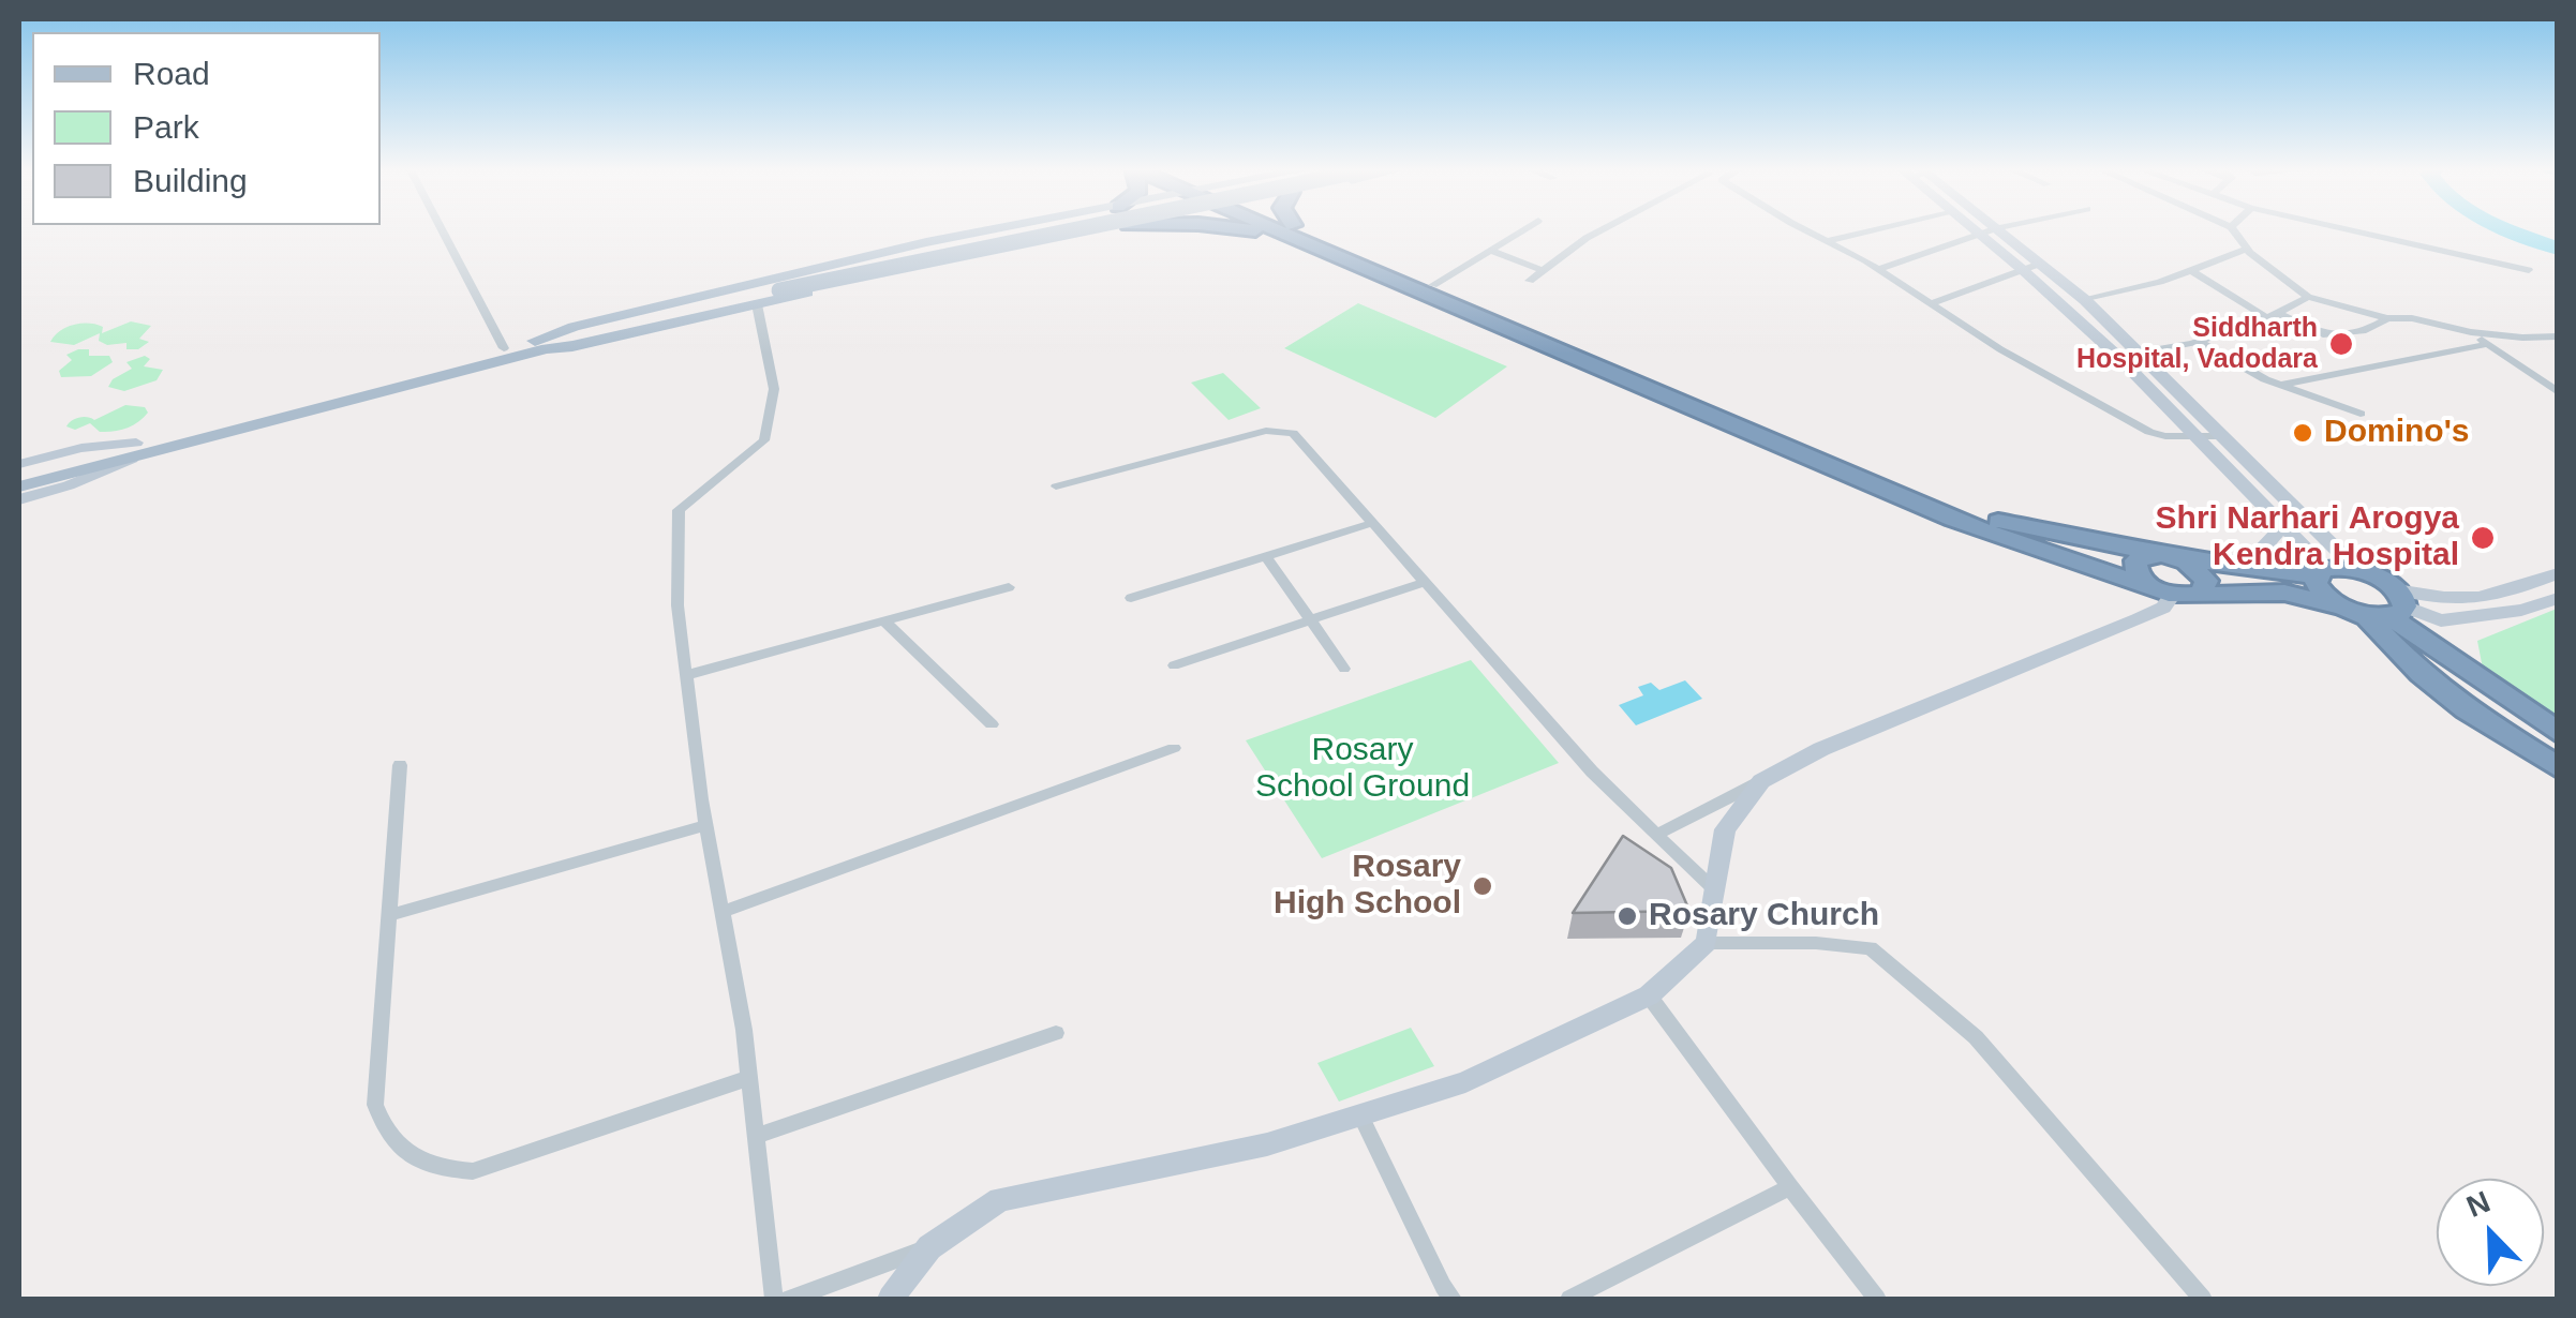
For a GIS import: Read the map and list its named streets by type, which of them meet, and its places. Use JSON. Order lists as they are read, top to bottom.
{
  "parks": ["Rosary School Ground"],
  "places": [
    "Siddharth Hospital, Vadodara",
    "Domino's",
    "Shri Narhari Arogya Kendra Hospital",
    "Rosary High School",
    "Rosary Church"
  ],
  "legend": ["Road", "Park", "Building"],
  "north": "top left"
}
